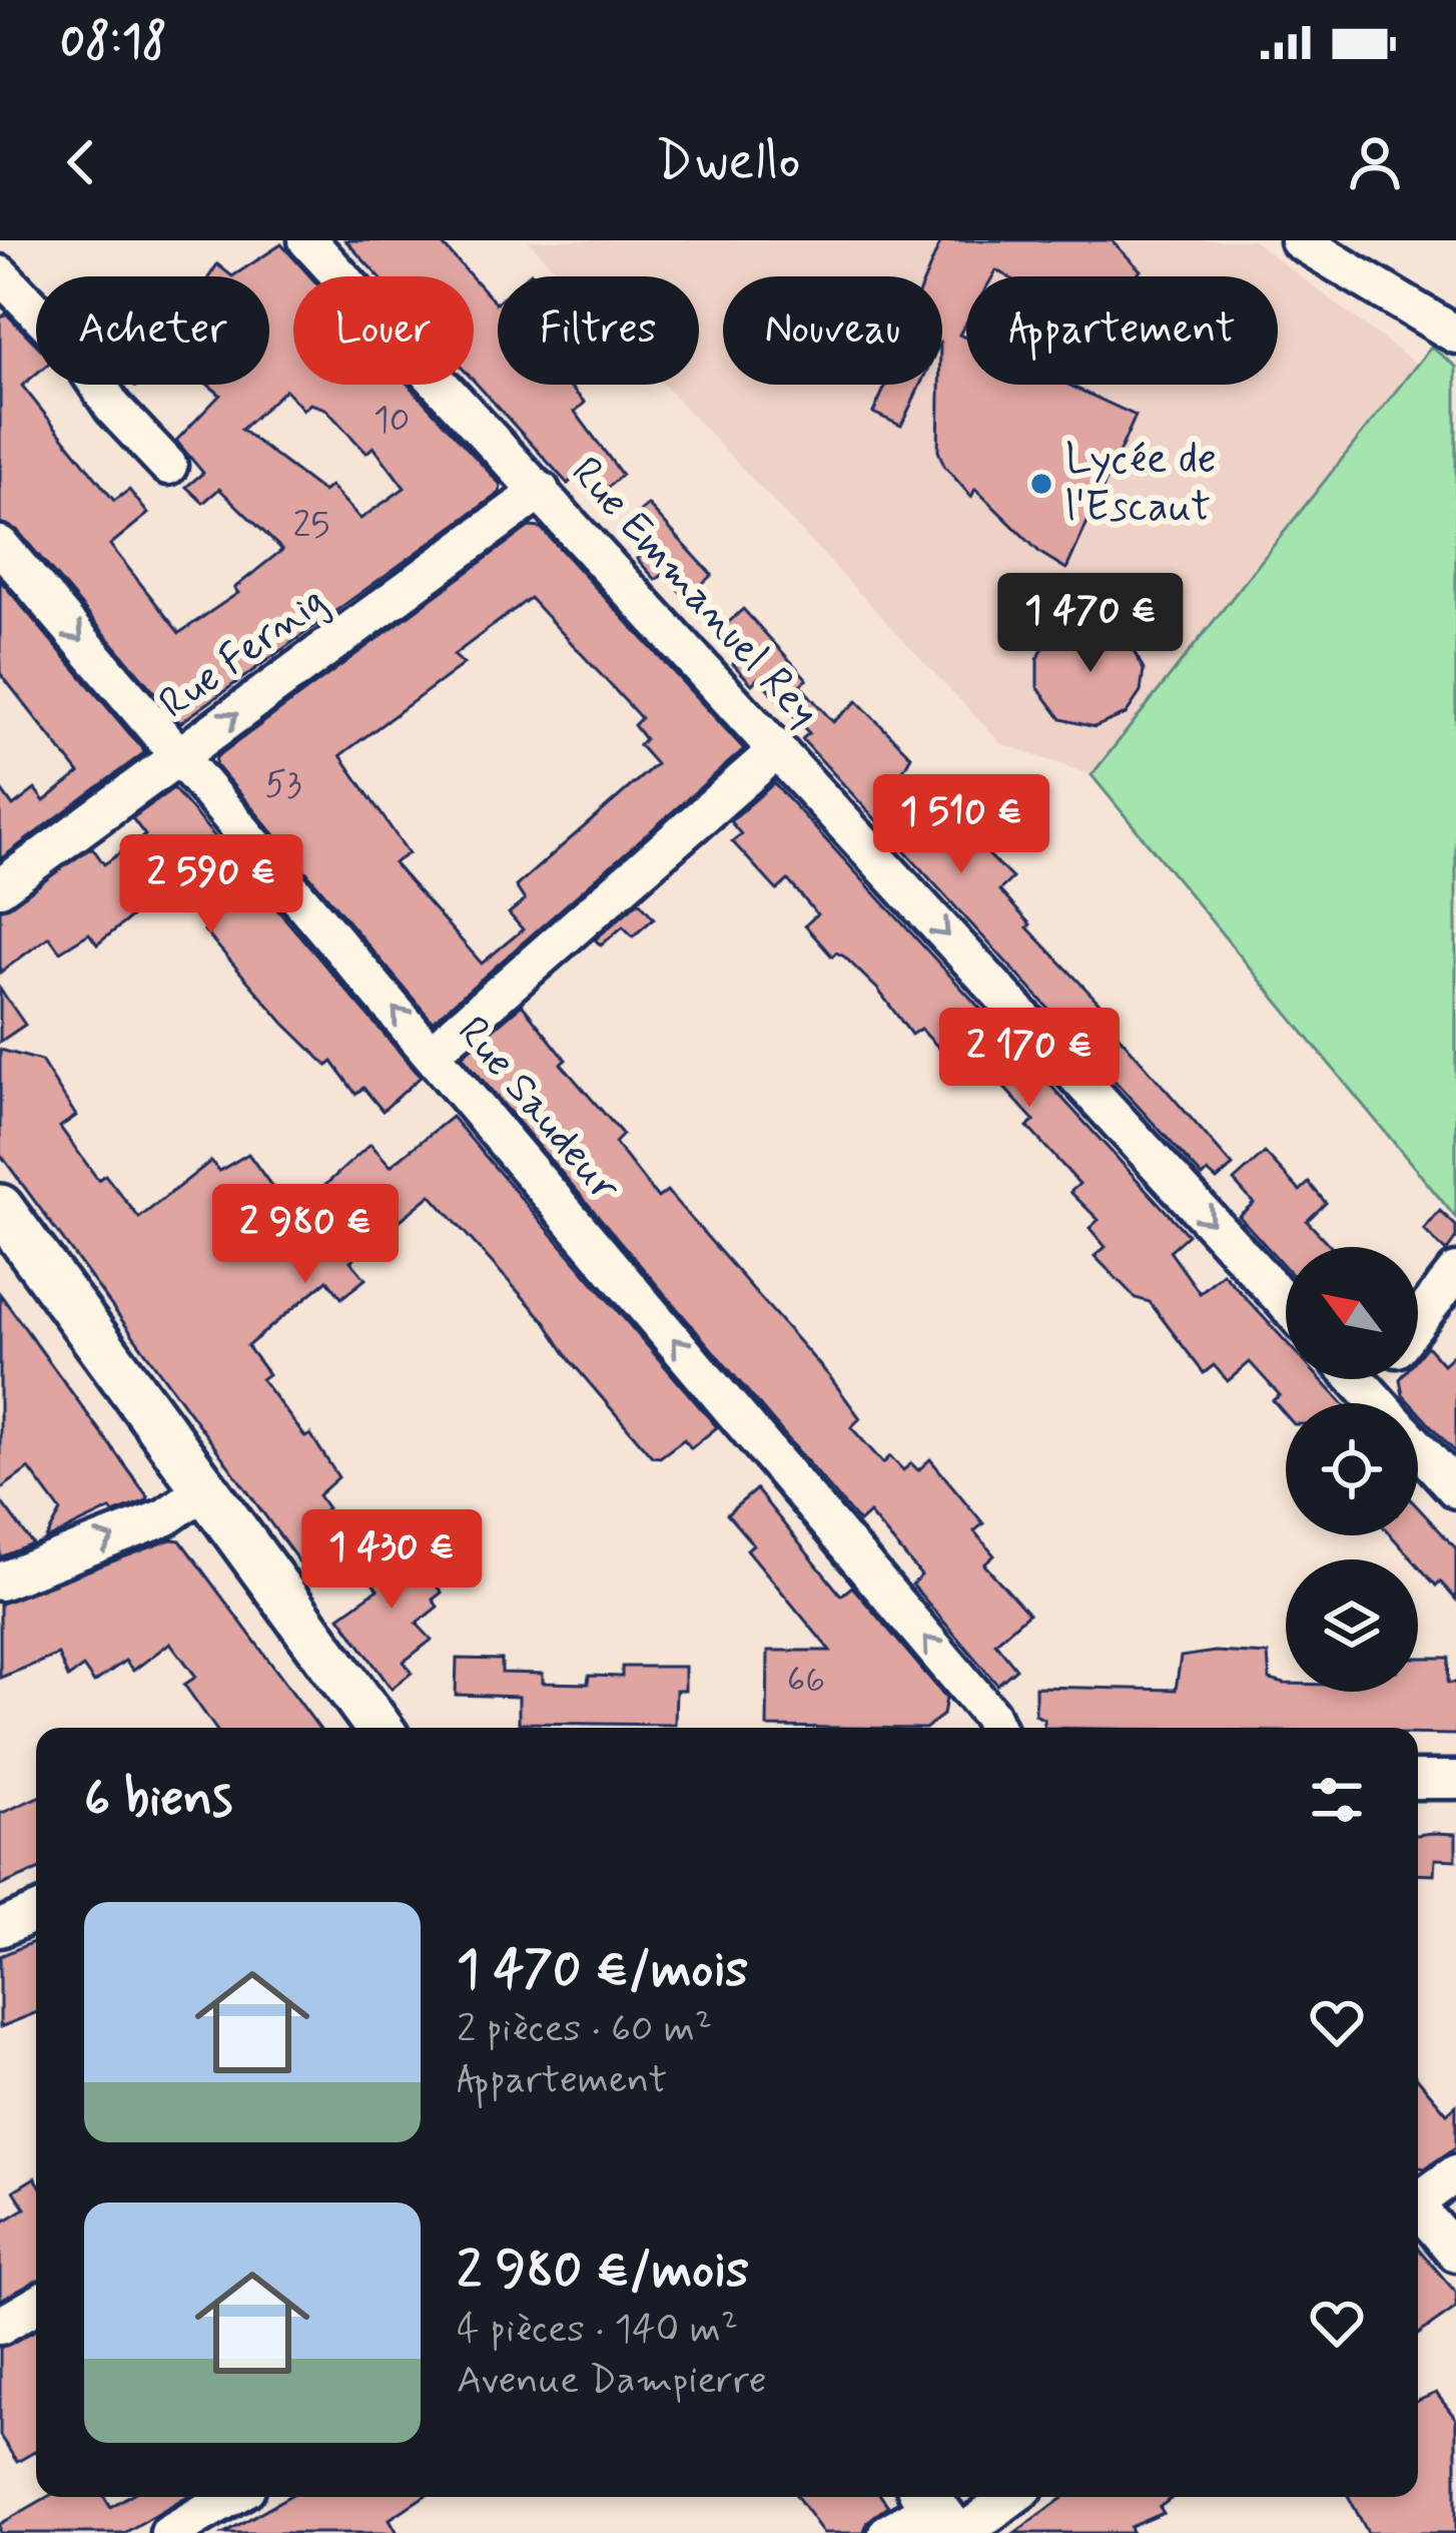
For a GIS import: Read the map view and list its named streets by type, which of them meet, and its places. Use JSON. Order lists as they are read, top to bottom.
{
  "streets": {
    "street": ["Rue Emmanuel Rey", "Rue Fernig", "Rue Saudeur"]
  },
  "crossings": [
    ["Rue Emmanuel Rey", "Rue Fernig"],
    ["Rue Fernig", "Rue Saudeur"]
  ],
  "one_way": ["Rue Emmanuel Rey", "Rue Fernig"],
  "places": ["Lycée de l'Escaut"],
  "house_numbers": [
    "10",
    "25",
    "53",
    "66"
  ],
  "north": "top left",
  "page": {
    "status": "08:18",
    "header": "Dwello",
    "chip": [
      "Acheter",
      "Louer",
      "Filtres",
      "Nouveau",
      "Appartement"
    ],
    "price": [
      "1 470 €",
      "1 510 €",
      "2 590 €",
      "2 170 €",
      "2 980 €",
      "1 430 €"
    ],
    "heading": "6 biens",
    "list": [
      {
        "name": "1 470 €/mois",
        "note": "2 pièces · 60 m² · Appartement"
      },
      {
        "name": "2 980 €/mois",
        "note": "4 pièces · 140 m² · Avenue Dampierre"
      }
    ]
  }
}
